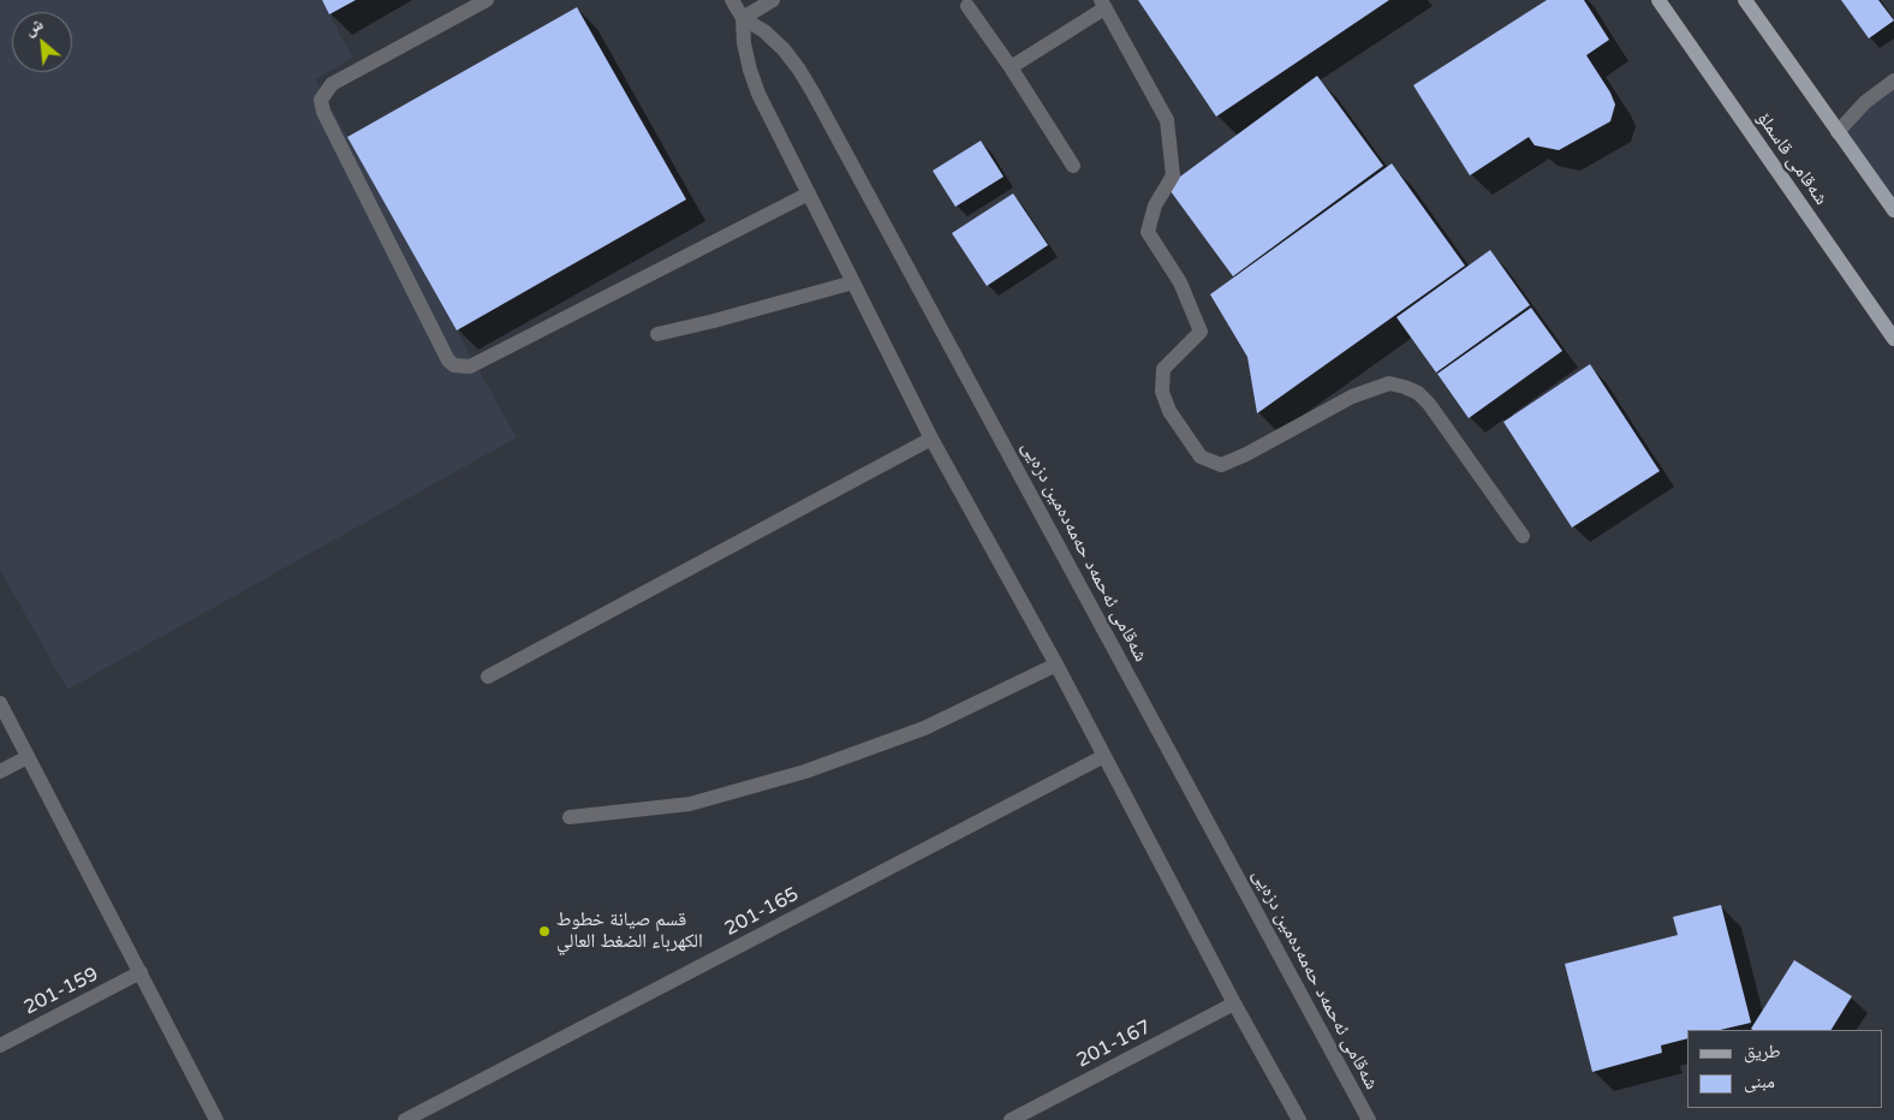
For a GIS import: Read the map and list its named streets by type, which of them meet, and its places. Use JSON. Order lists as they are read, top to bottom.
{
  "streets": {
    "main road": ["شەقامی قاسملۆ"],
    "street": [
      "شەقامی ئەحمەد حەمەدەمین دزەیی",
      "201-165",
      "201-159",
      "201-167"
    ]
  },
  "crossings": [
    ["شەقامی ئەحمەد حەمەدەمین دزەیی", "201-165"],
    ["شەقامی ئەحمەد حەمەدەمین دزەیی", "201-167"]
  ],
  "places": ["قسم صيانة خطوط الكهرباء الضغط العالي"],
  "legend": ["طريق", "مبنى"],
  "north": "top left"
}
